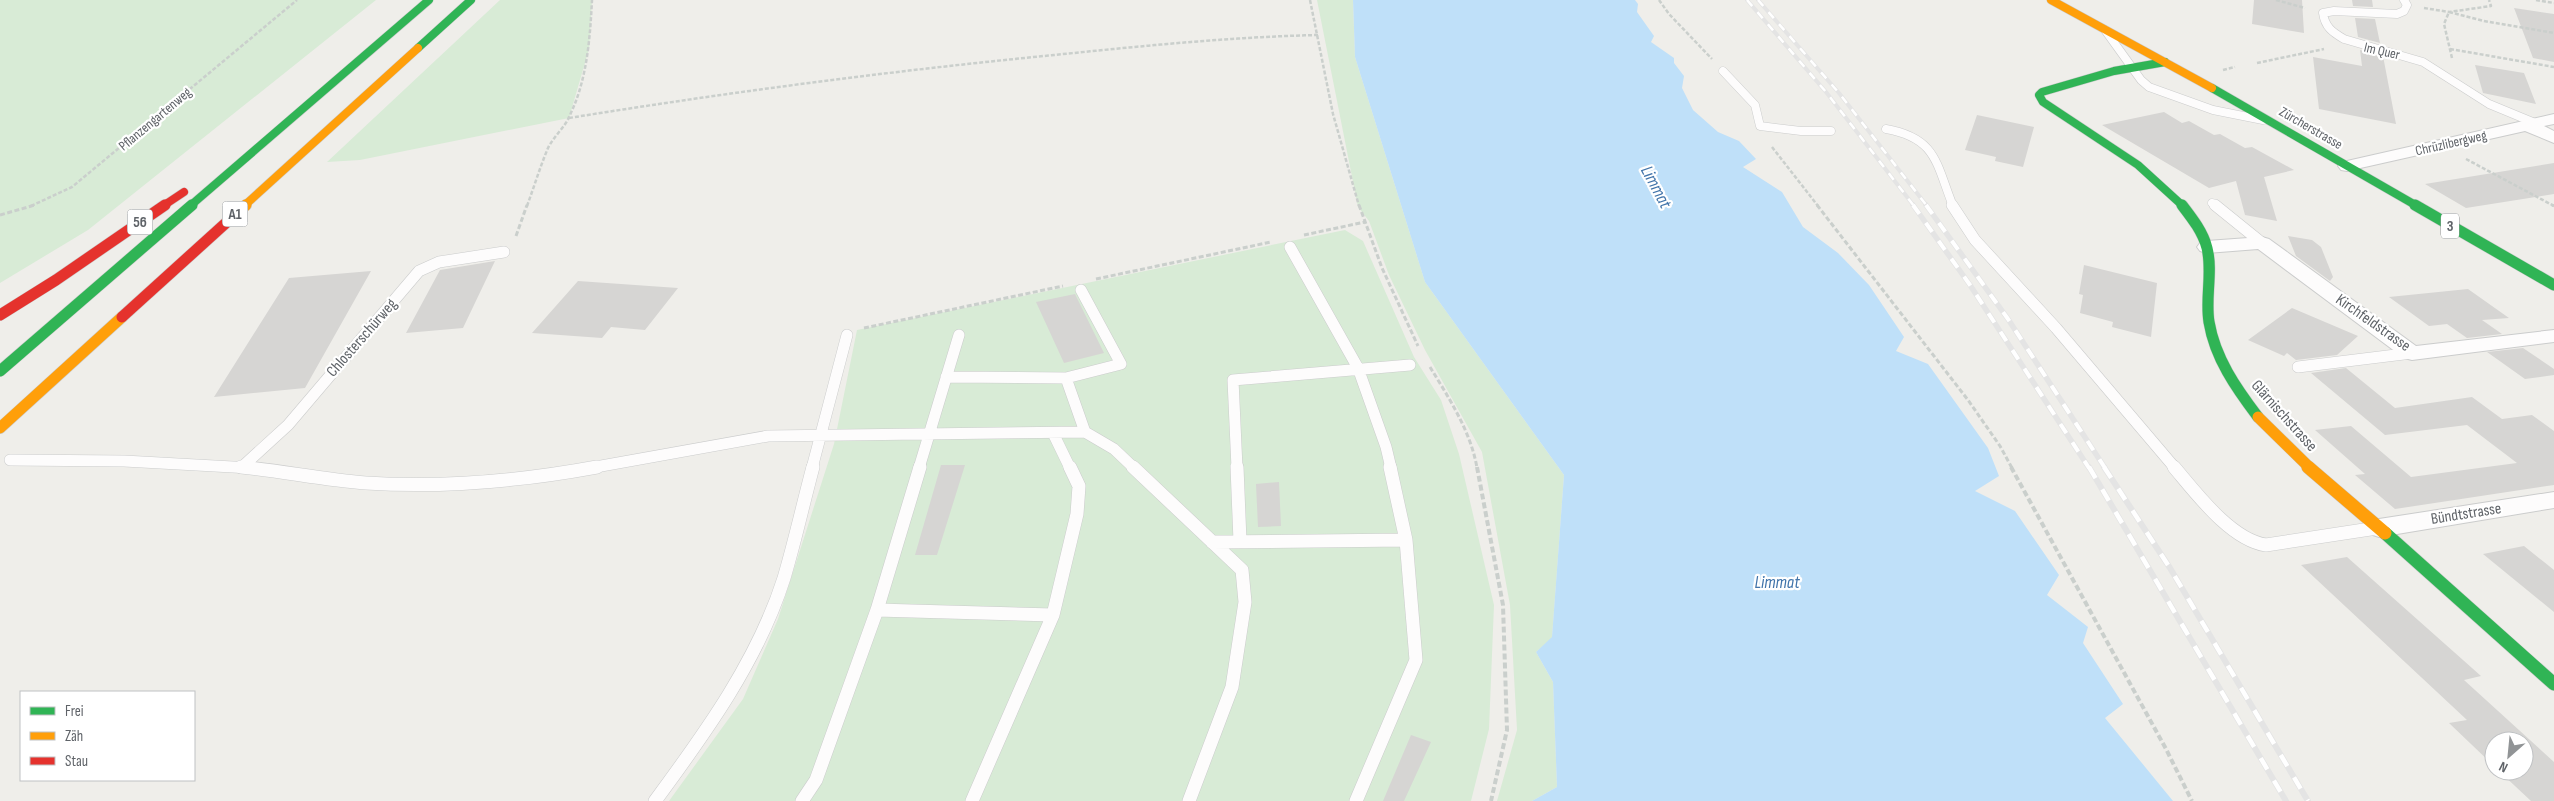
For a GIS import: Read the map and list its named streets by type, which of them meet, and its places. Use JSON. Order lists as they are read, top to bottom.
{
  "streets": {
    "main road": [
      "Zürcherstrasse",
      "A1",
      "56",
      "3",
      "Glärnischstrasse"
    ],
    "street": ["Chrüzlibergweg", "Kirchfeldstrasse", "Bündtstrasse"],
    "lane": ["Im Quer", "Chlosterschürweg"],
    "path": ["Pflanzengartenweg"]
  },
  "crossings": [
    ["Im Quer", "Chrüzlibergweg"],
    ["Zürcherstrasse", "Chrüzlibergweg"],
    ["Zürcherstrasse", "Glärnischstrasse"],
    ["A1", "56"],
    ["Glärnischstrasse", "Bündtstrasse"]
  ],
  "water": ["Limmat"],
  "legend": ["Frei", "Zäh", "Stau"],
  "north": "bottom left"
}
